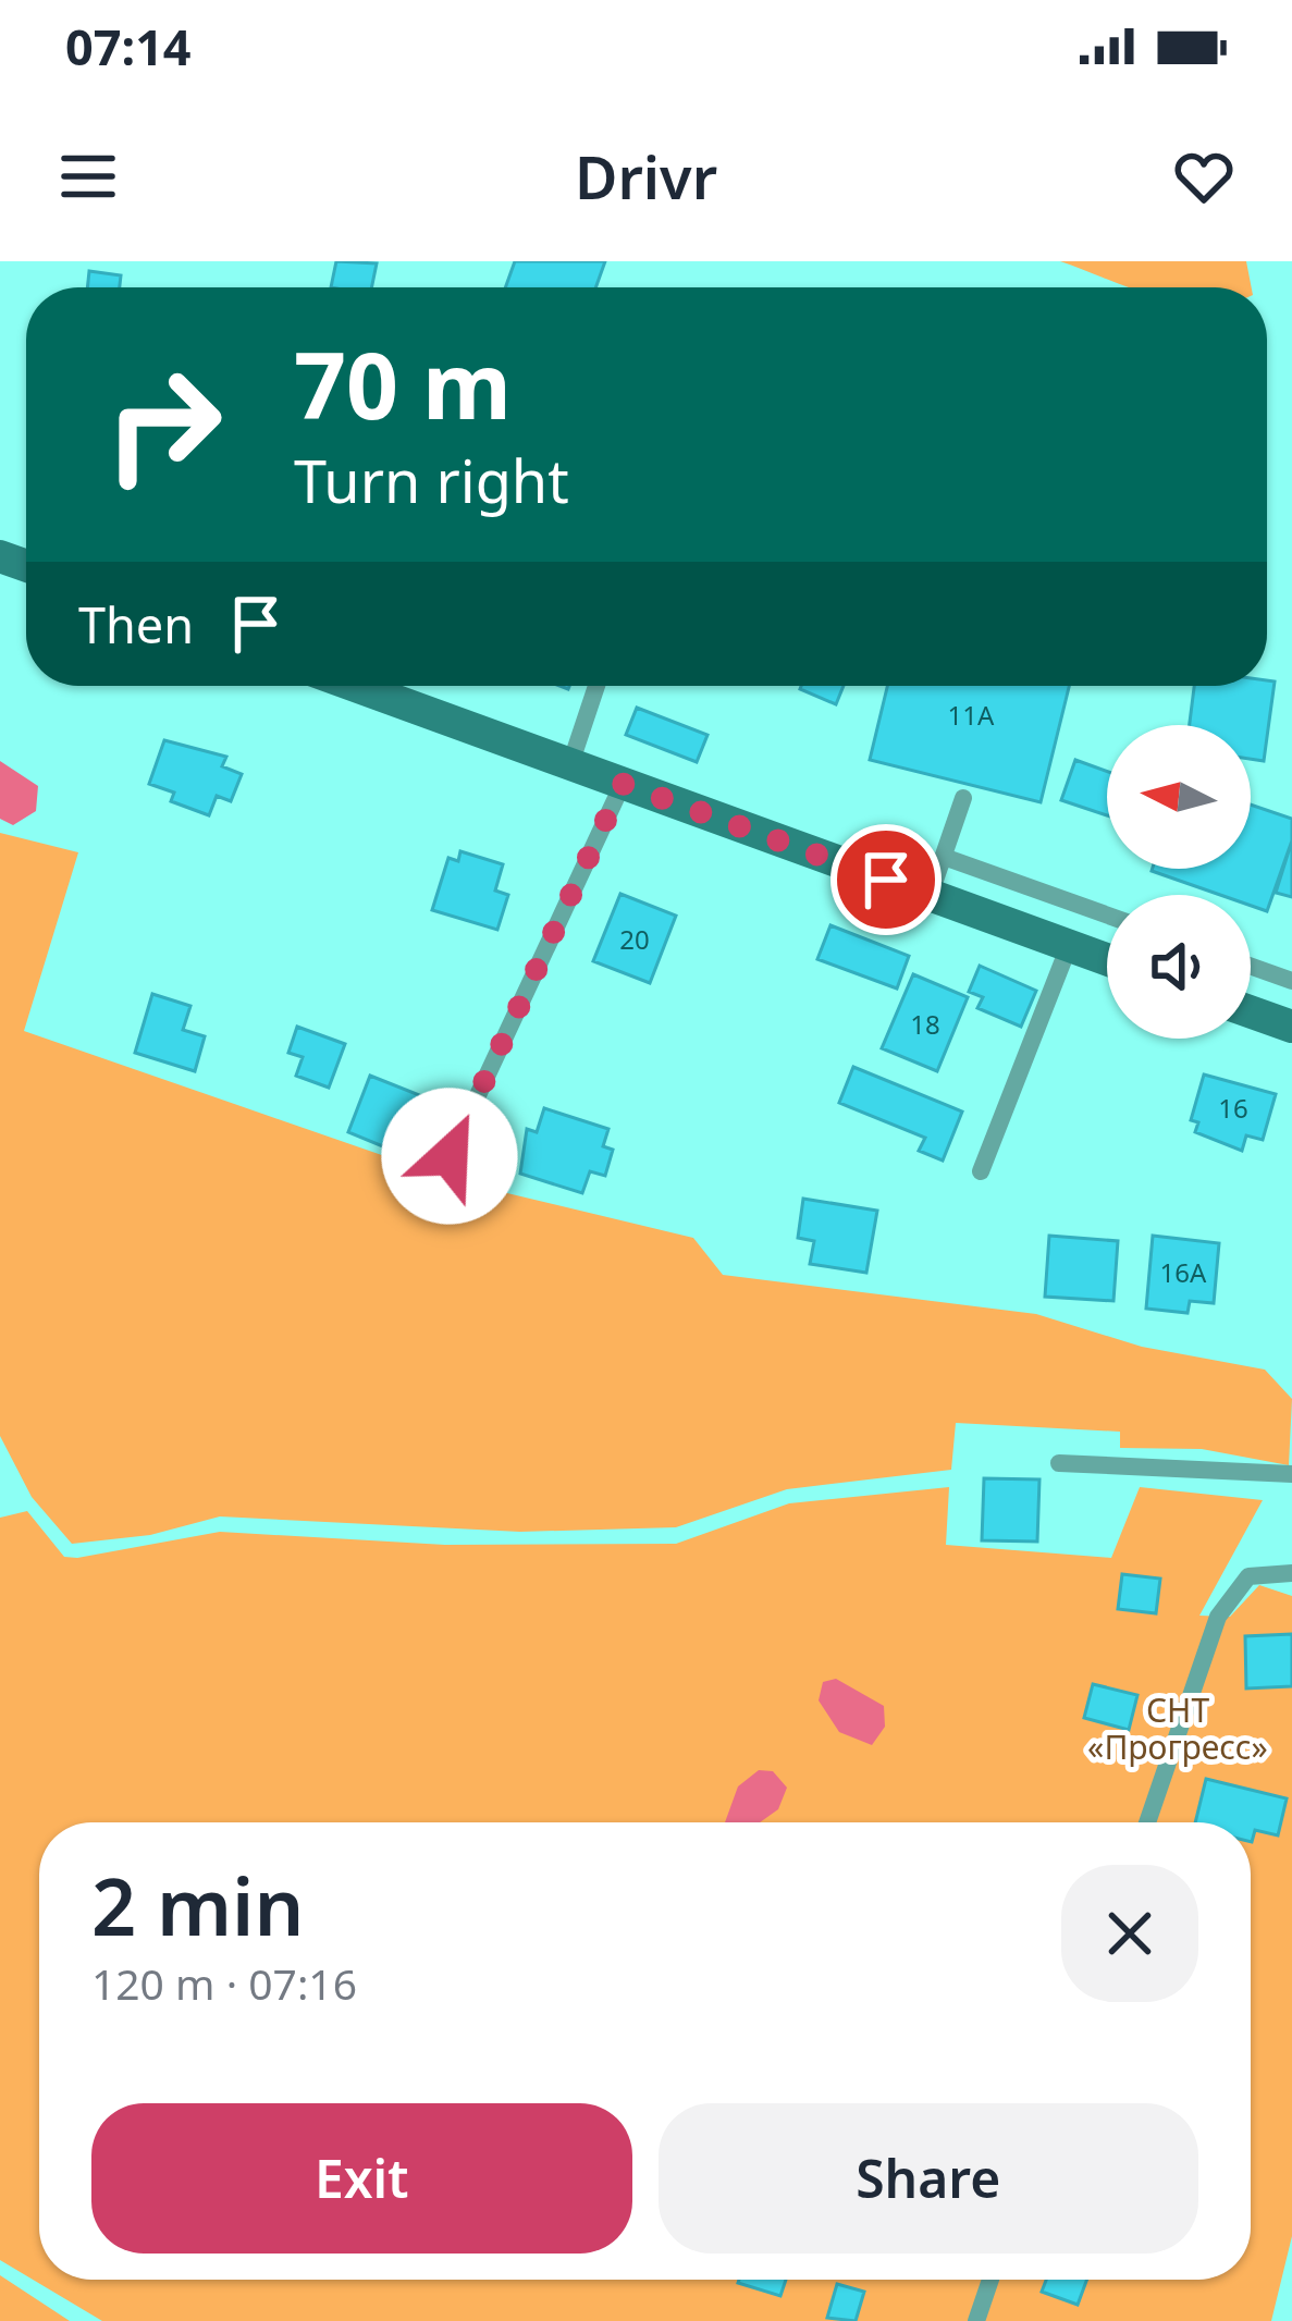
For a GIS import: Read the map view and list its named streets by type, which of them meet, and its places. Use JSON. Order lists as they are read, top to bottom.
{
  "parks": ["СНТ «Прогресс»"],
  "house_numbers": [
    "11А",
    "20",
    "18",
    "16",
    "16А"
  ],
  "north": "left",
  "page": {
    "status": "07:14",
    "header": "Drivr",
    "turn": ["70 m", "Turn right"],
    "then": "Then",
    "heading": ["2 min", "120 m · 07:16"],
    "buttons": ["Exit", "Share"]
  }
}
